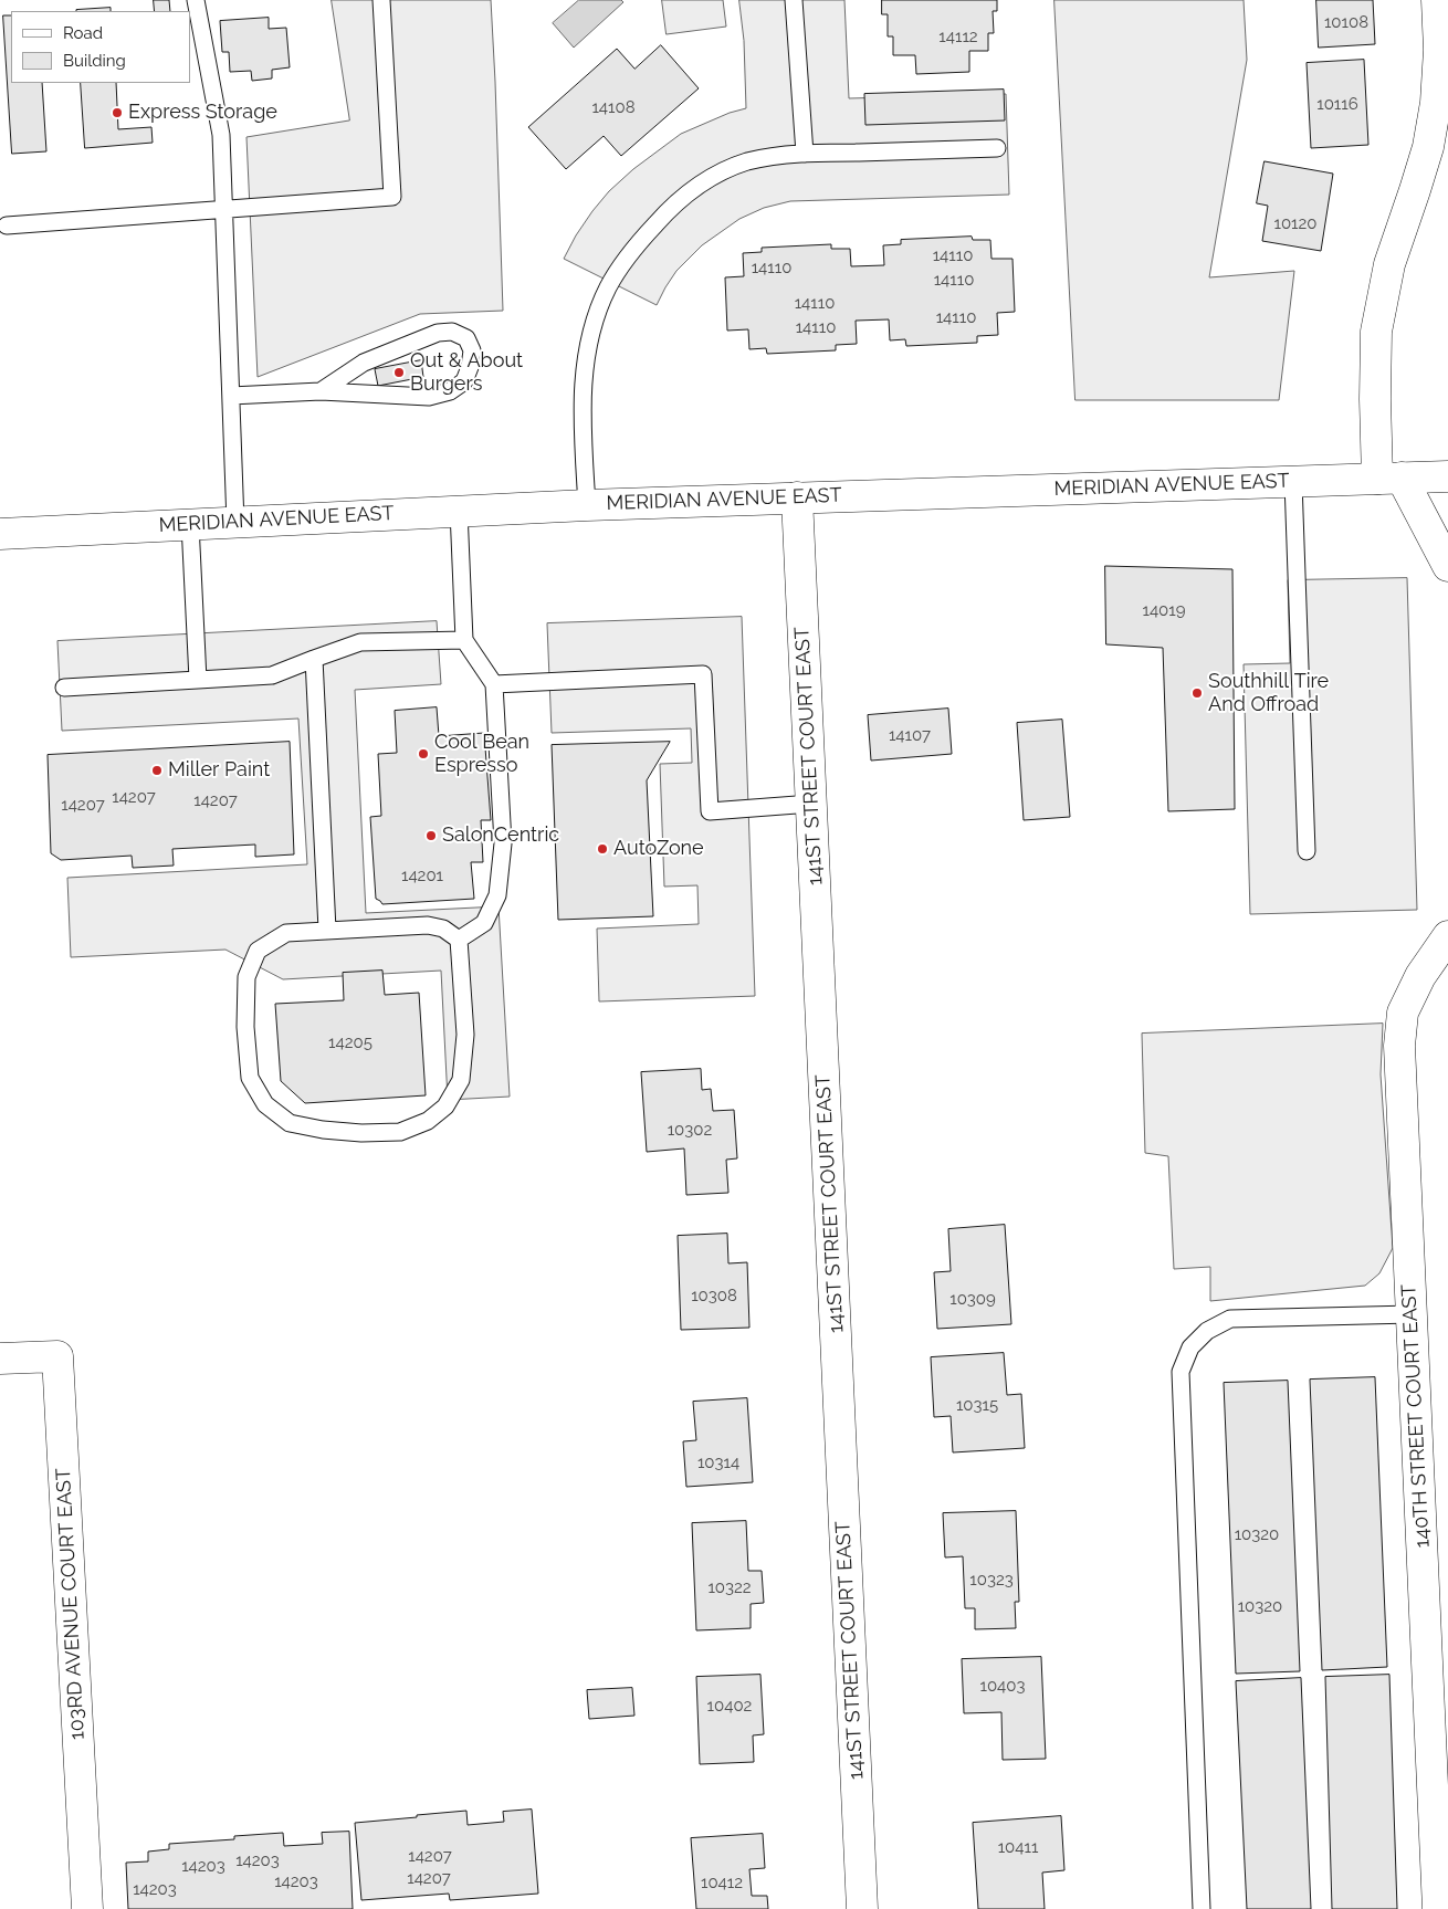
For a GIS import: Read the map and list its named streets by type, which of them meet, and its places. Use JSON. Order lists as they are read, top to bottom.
{
  "streets": {
    "street": [
      "MERIDIAN AVENUE EAST",
      "141ST STREET COURT EAST",
      "140TH STREET COURT EAST",
      "103RD AVENUE COURT EAST"
    ]
  },
  "crossings": [
    ["MERIDIAN AVENUE EAST", "141ST STREET COURT EAST"]
  ],
  "places": [
    "Express Storage",
    "Out & About Burgers",
    "Southhill Tire And Offroad",
    "Cool Bean Espresso",
    "Miller Paint",
    "SalonCentric",
    "AutoZone"
  ],
  "house_numbers": [
    "10108",
    "14112",
    "10116",
    "14108",
    "10120",
    "14110",
    "14110",
    "14110",
    "14110",
    "14110",
    "14110",
    "14019",
    "14107",
    "14207",
    "14207",
    "14207",
    "14201",
    "14205",
    "10302",
    "10308",
    "10309",
    "10315",
    "10314",
    "10320",
    "10323",
    "10322",
    "10320",
    "10403",
    "10402",
    "10411",
    "14207",
    "14203",
    "14203",
    "14207",
    "14203",
    "10412",
    "14203"
  ],
  "legend": ["Road", "Building"]
}
